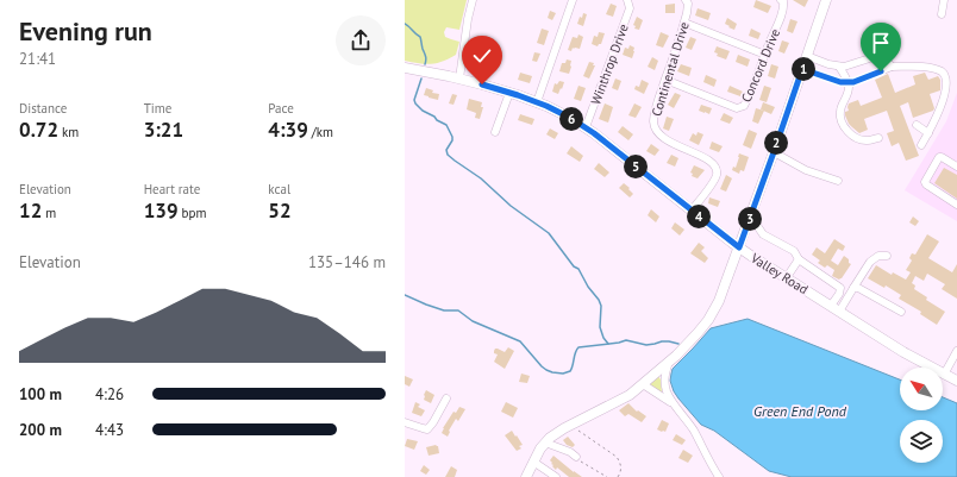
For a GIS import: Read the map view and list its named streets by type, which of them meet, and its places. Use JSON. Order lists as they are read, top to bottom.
{
  "streets": {
    "main road": ["Valley Road"],
    "street": ["Winthrop Drive", "Concord Drive", "Continental Drive"]
  },
  "crossings": [
    ["Winthrop Drive", "Valley Road"],
    ["Concord Drive", "Continental Drive"],
    ["Continental Drive", "Valley Road"]
  ],
  "water": ["Green End Pond"],
  "north": "top left",
  "page": {
    "heading": ["Evening run", "21:41"],
    "pins": [
      "1",
      "6",
      "2",
      "5",
      "4",
      "3"
    ],
    "stats": [
      ["Distance", "0.72 km"],
      ["Time", "3:21"],
      ["Pace", "4:39 /km"],
      ["Elevation", "12 m"],
      ["Heart rate", "139 bpm"],
      ["kcal", "52"]
    ],
    "chart": ["Elevation", "135–146 m"],
    "list": [
      {
        "name": "100 m",
        "note": "4:26"
      },
      {
        "name": "200 m",
        "note": "4:43"
      }
    ]
  }
}
